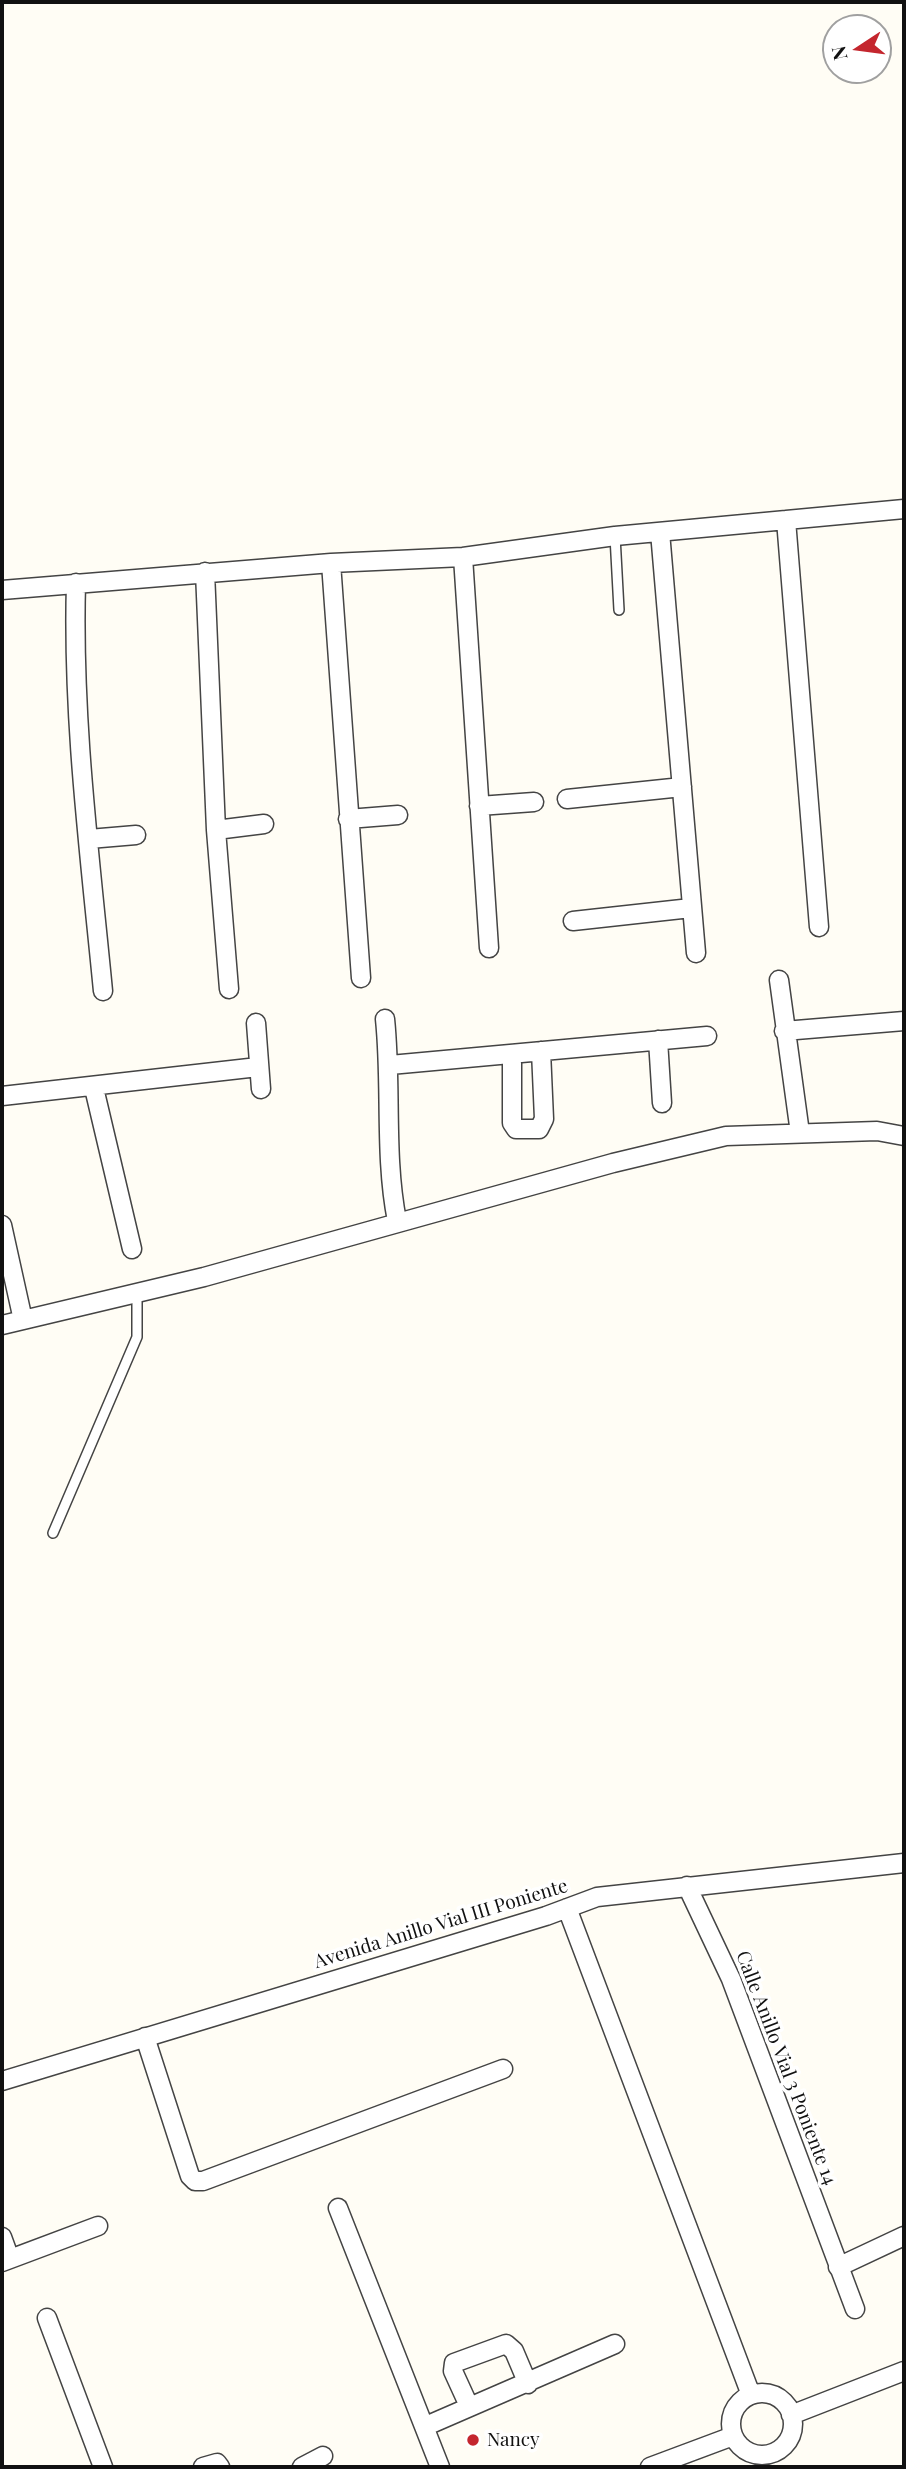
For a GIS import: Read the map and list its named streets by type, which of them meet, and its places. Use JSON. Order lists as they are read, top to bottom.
{
  "streets": {
    "street": ["Avenida Anillo Vial III Poniente", "Calle Anillo Vial 3 Poniente 14"]
  },
  "crossings": [
    ["Avenida Anillo Vial III Poniente", "Calle Anillo Vial 3 Poniente 14"]
  ],
  "places": ["Nancy"],
  "north": "left"
}
